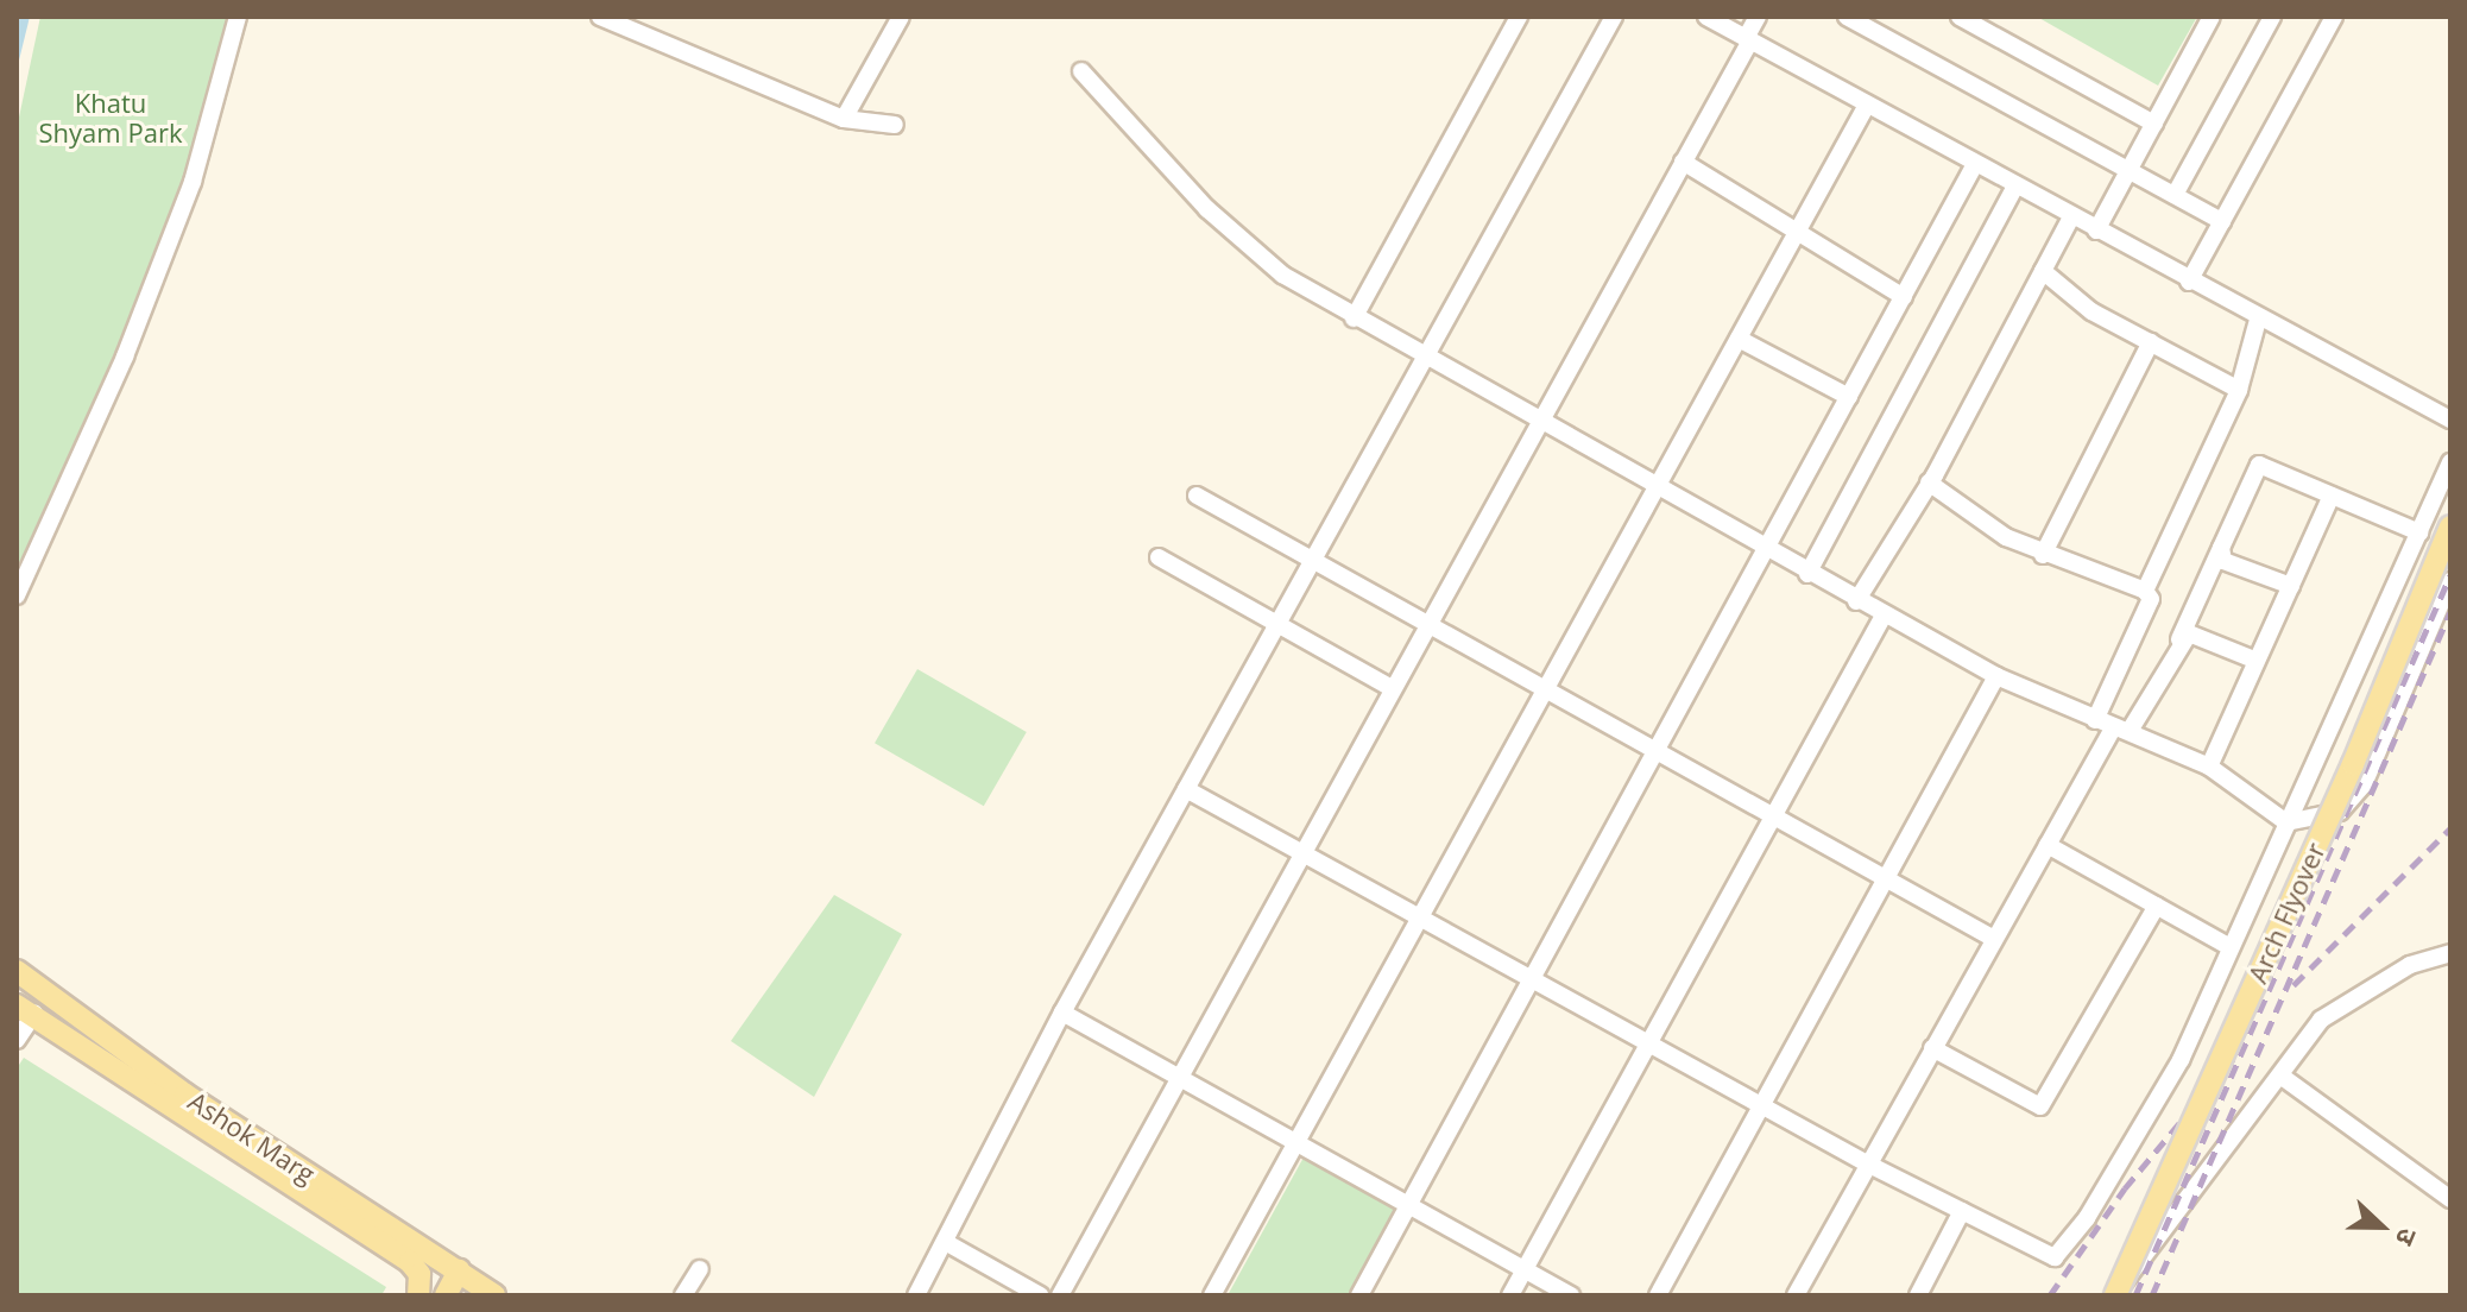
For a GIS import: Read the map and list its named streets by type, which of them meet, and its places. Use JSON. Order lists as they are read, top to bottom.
{
  "streets": {
    "main road": ["Arch Flyover", "Ashok Marg"]
  },
  "parks": ["Khatu Shyam Park"],
  "north": "right"
}
